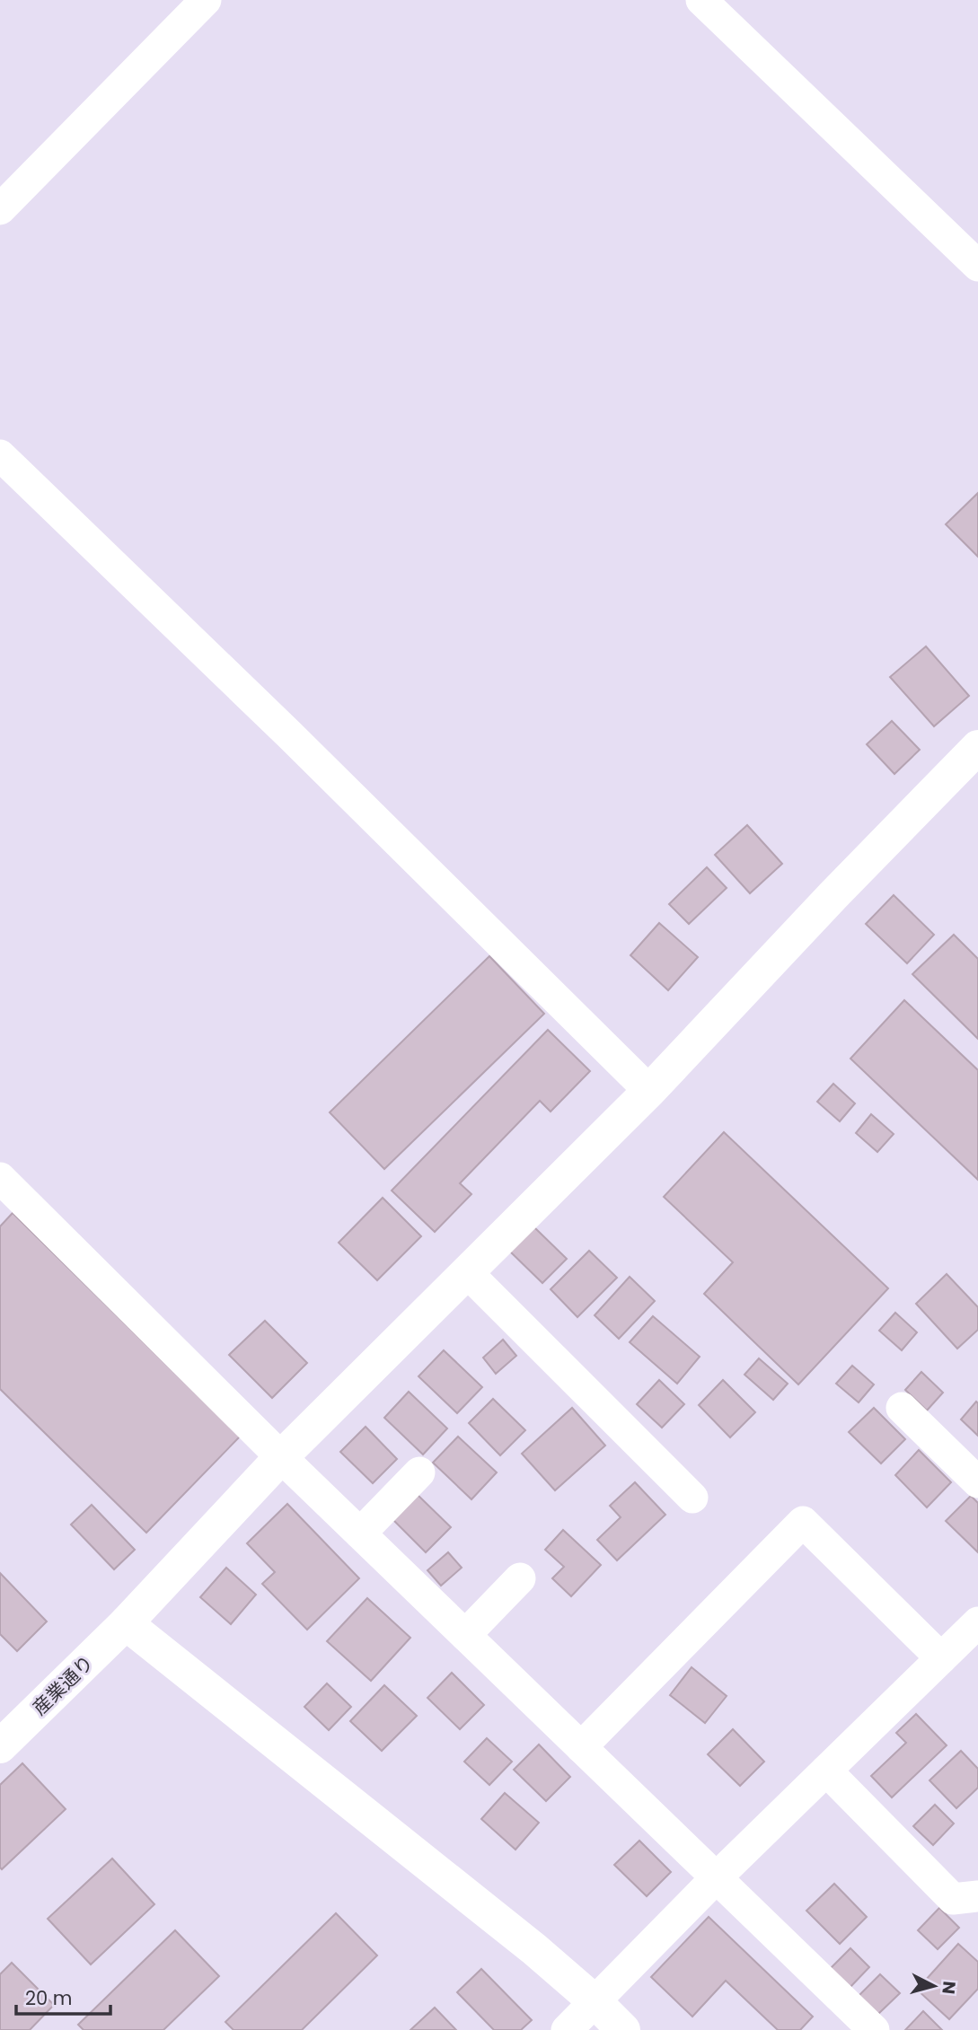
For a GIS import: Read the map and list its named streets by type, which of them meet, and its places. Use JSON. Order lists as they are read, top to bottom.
{
  "streets": {
    "street": ["産業通り"]
  },
  "scale_bar": "20 m",
  "north": "right"
}
